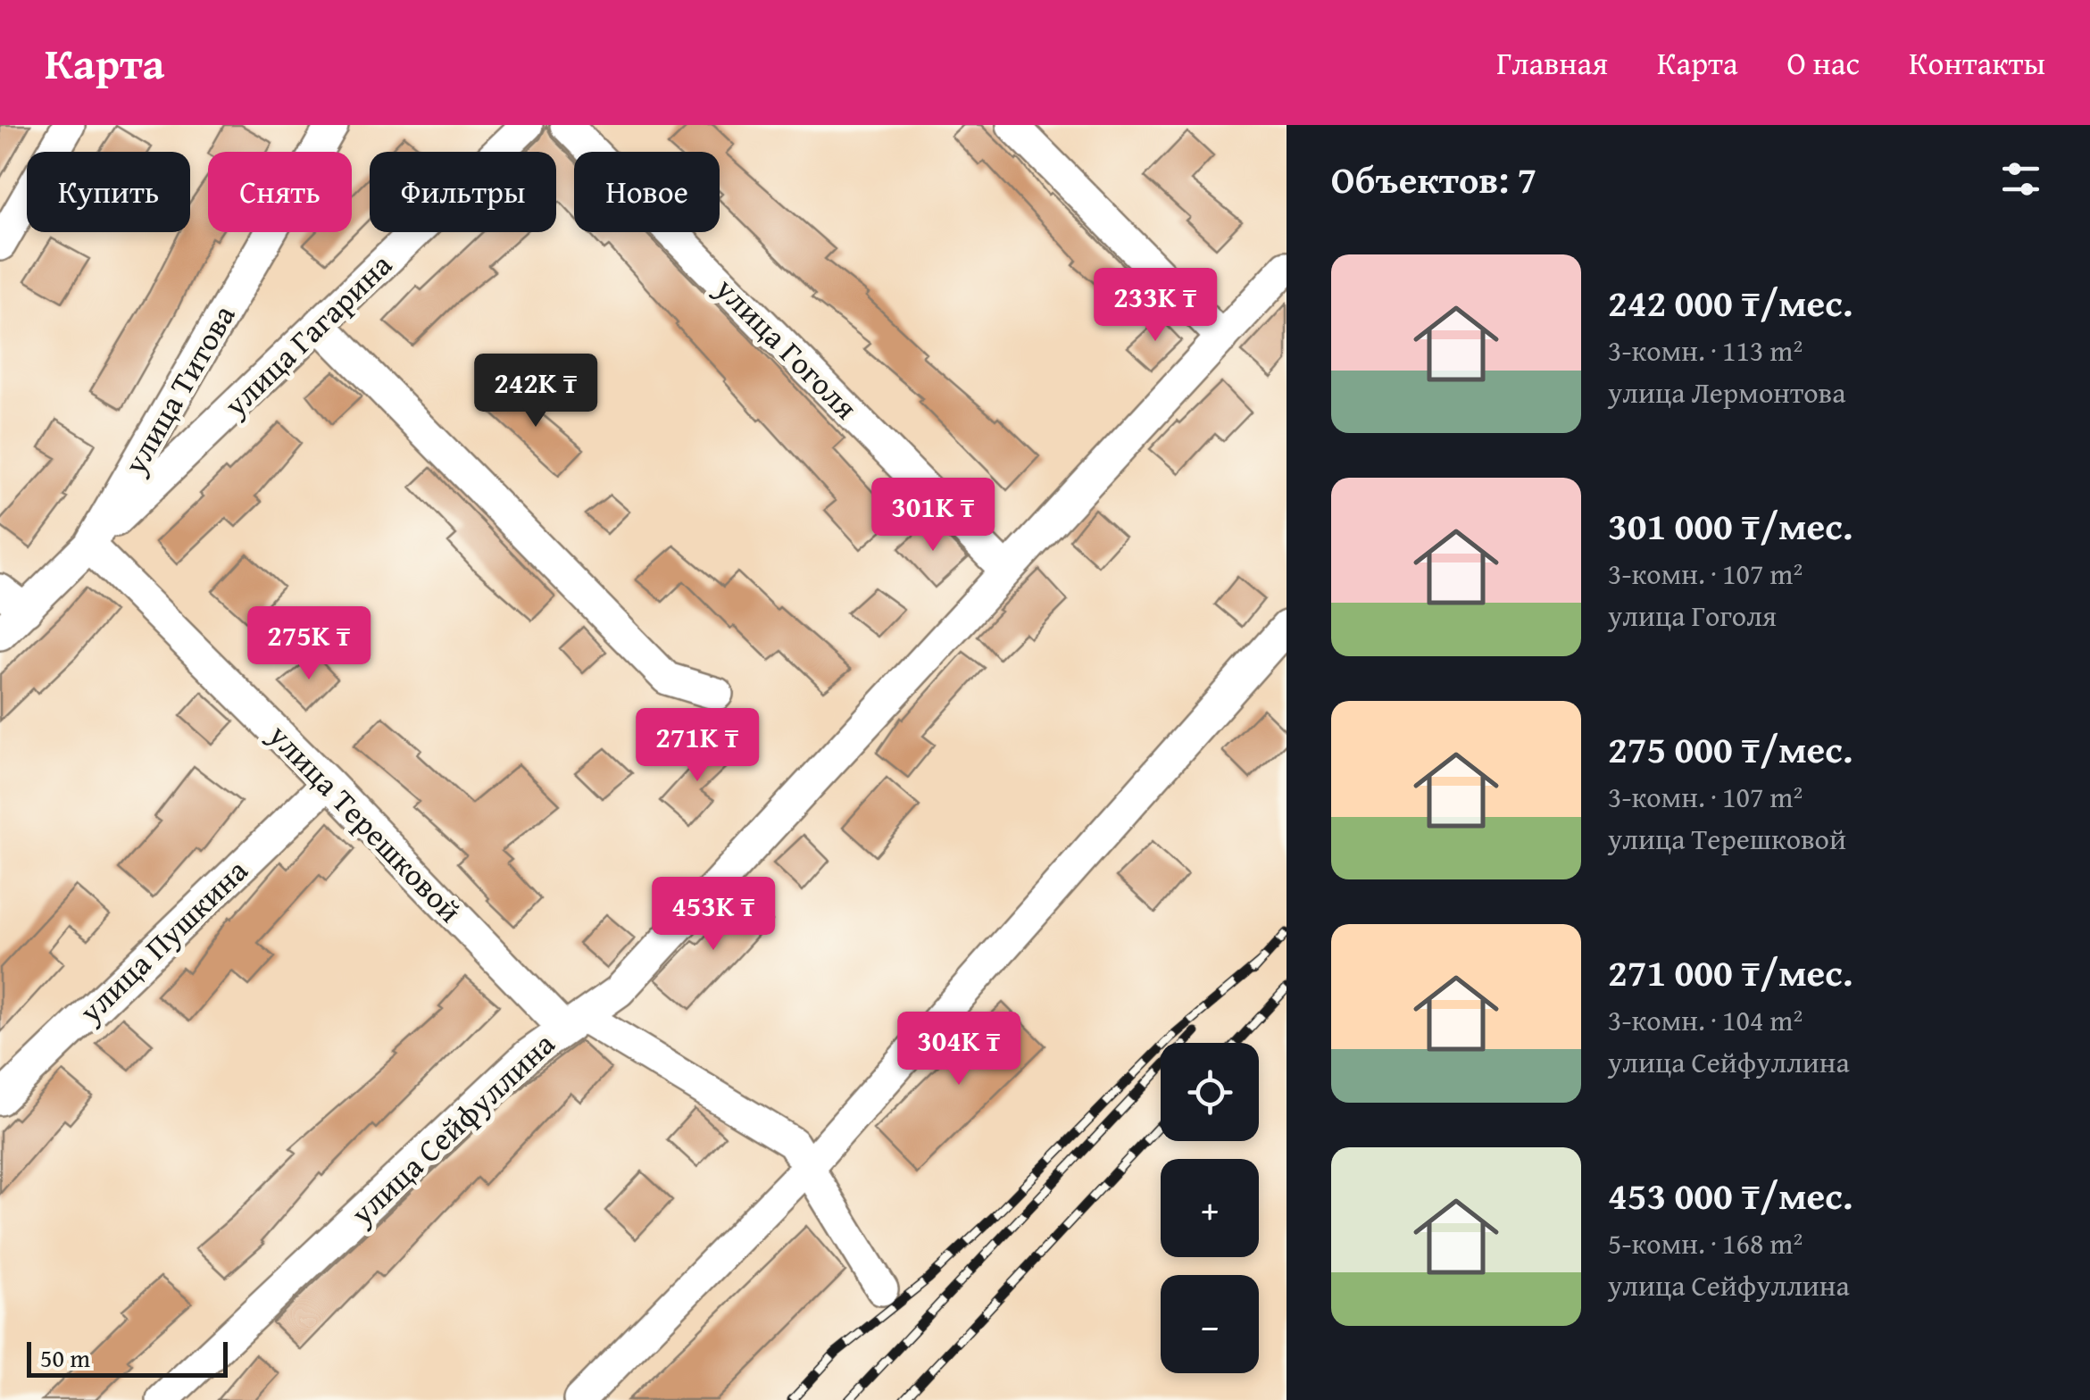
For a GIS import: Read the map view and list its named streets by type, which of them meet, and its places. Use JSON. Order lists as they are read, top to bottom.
{
  "streets": {
    "street": [
      "улица Гагарина",
      "улица Гоголя",
      "улица Титова",
      "улица Терешковой",
      "улица Пушкина",
      "улица Сейфуллина"
    ]
  },
  "crossings": [
    ["улица Гагарина", "улица Титова"],
    ["улица Гагарина", "улица Терешковой"],
    ["улица Гоголя", "улица Сейфуллина"],
    ["улица Титова", "улица Терешковой"],
    ["улица Терешковой", "улица Пушкина"],
    ["улица Терешковой", "улица Сейфуллина"]
  ],
  "scale_bar": "50 m",
  "page": {
    "header": "Карта",
    "nav": [
      "Главная",
      "Карта",
      "О нас",
      "Контакты"
    ],
    "heading": "Объектов: 7",
    "chip": [
      "Купить",
      "Снять",
      "Фильтры",
      "Новое"
    ],
    "list": [
      {
        "name": "242 000 ₸/мес.",
        "note": "3-комн. · 113 m² · улица Лермонтова"
      },
      {
        "name": "301 000 ₸/мес.",
        "note": "3-комн. · 107 m² · улица Гоголя"
      },
      {
        "name": "275 000 ₸/мес.",
        "note": "3-комн. · 107 m² · улица Терешковой"
      },
      {
        "name": "271 000 ₸/мес.",
        "note": "3-комн. · 104 m² · улица Сейфуллина"
      },
      {
        "name": "453 000 ₸/мес.",
        "note": "5-комн. · 168 m² · улица Сейфуллина"
      }
    ],
    "price": [
      "233K ₸",
      "242K ₸",
      "301K ₸",
      "275K ₸",
      "271K ₸",
      "453K ₸",
      "304K ₸"
    ],
    "map_buttons": ["+", "−"],
    "scale": "50 m"
  }
}
